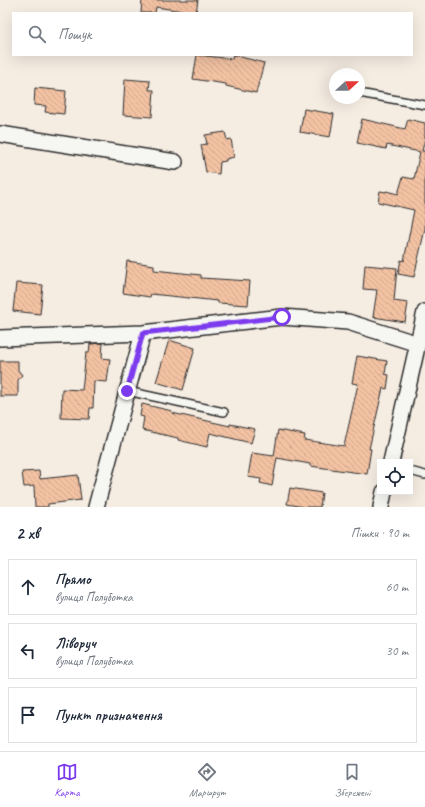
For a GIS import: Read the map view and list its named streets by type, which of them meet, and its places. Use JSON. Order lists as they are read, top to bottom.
{
  "north": "right",
  "page": {
    "search": "Пошук",
    "heading": ["2 хв", "Пішки · 90 m"],
    "list": [
      ["Прямо", "вулиця Полуботка", "60 m"],
      ["Ліворуч", "вулиця Полуботка", "30 m"],
      "Пункт призначення"
    ],
    "nav": ["Карта", "Маршрут", "Збережені"]
  }
}
